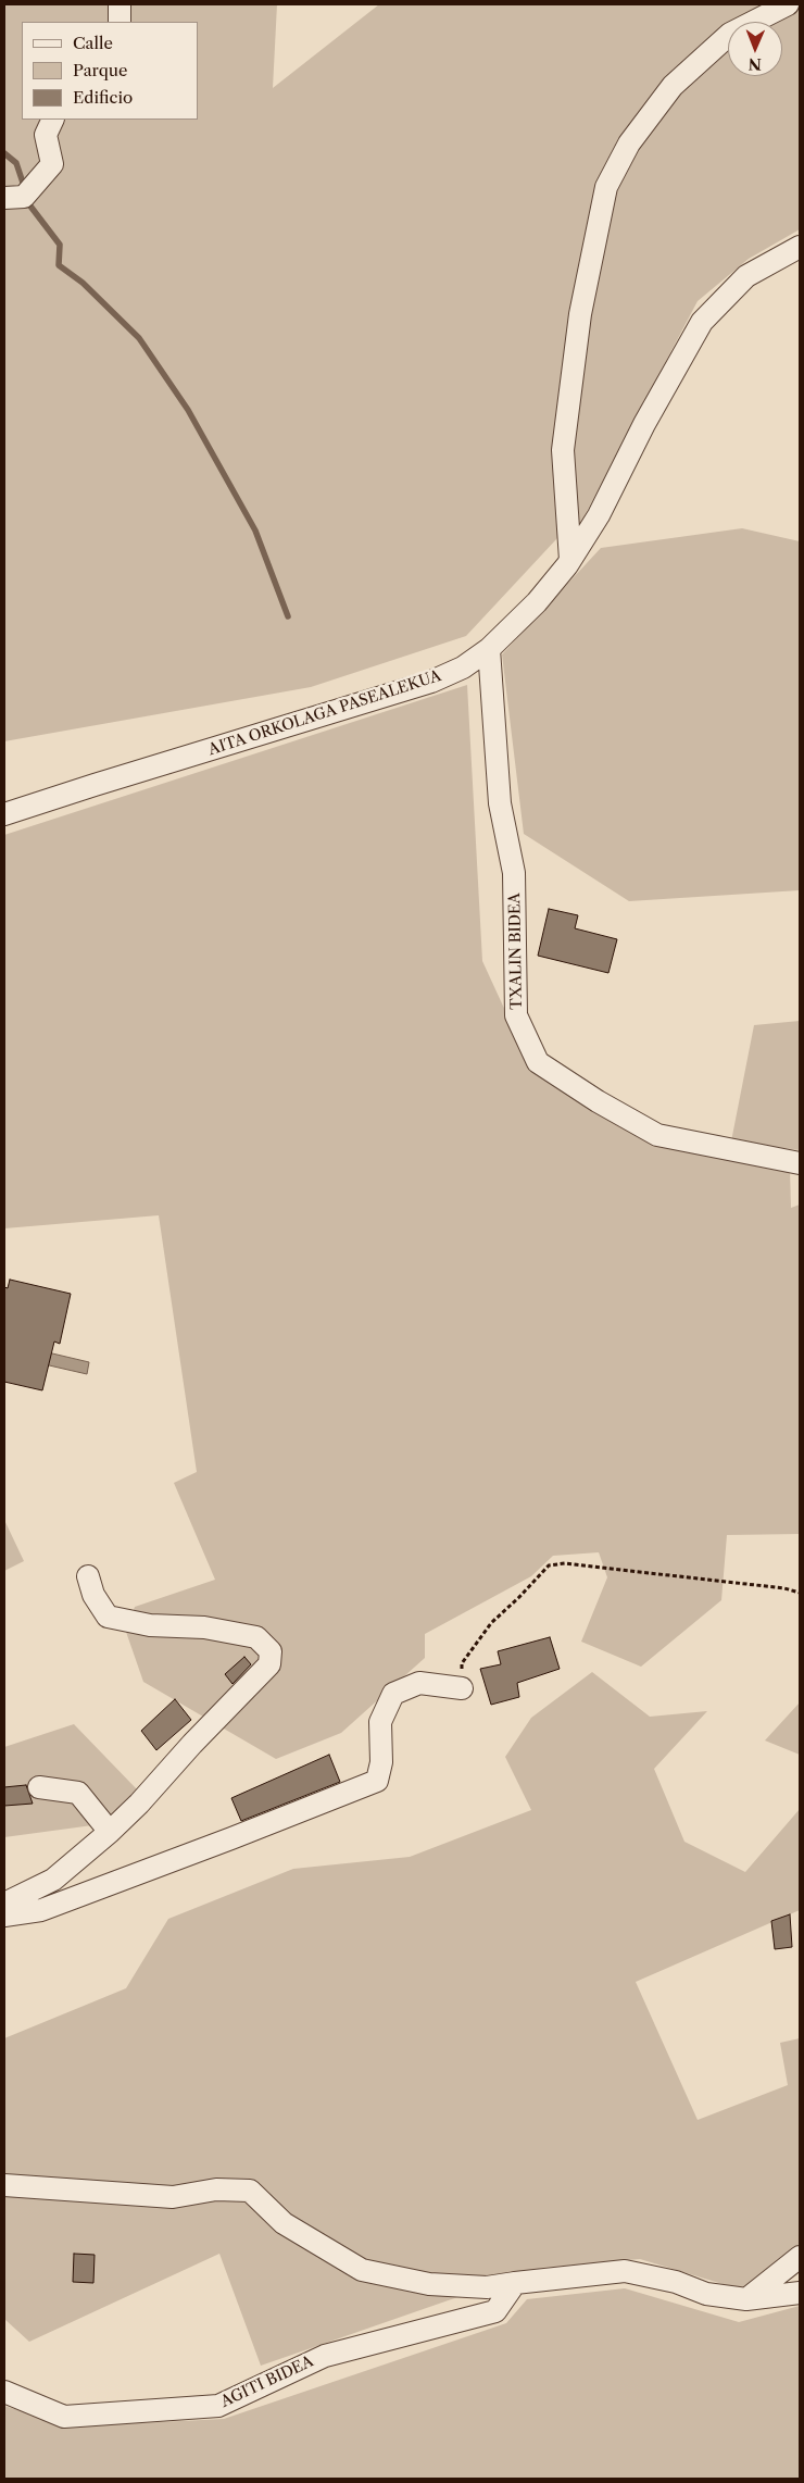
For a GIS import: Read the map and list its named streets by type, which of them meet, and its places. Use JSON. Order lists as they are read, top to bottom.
{
  "streets": {
    "street": ["AITA ORKOLAGA PASEALEKUA", "TXALIN BIDEA", "AGITI BIDEA"]
  },
  "crossings": [
    ["AITA ORKOLAGA PASEALEKUA", "TXALIN BIDEA"]
  ],
  "legend": ["Calle", "Parque", "Edificio"],
  "north": "bottom"
}
